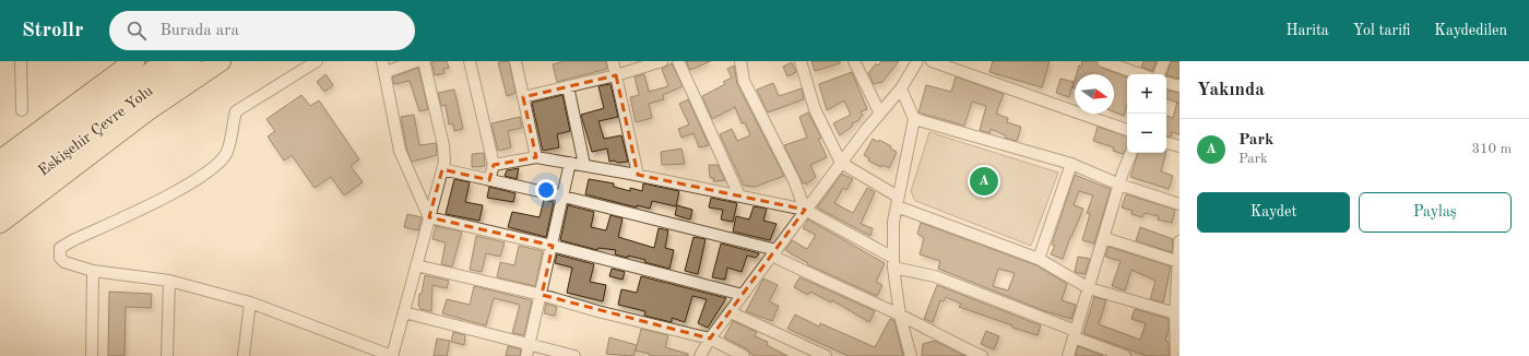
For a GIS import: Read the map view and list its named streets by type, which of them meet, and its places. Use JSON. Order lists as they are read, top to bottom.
{
  "streets": {
    "highway": ["Eskişehir Çevre Yolu"]
  },
  "north": "right",
  "page": {
    "header": "Strollr",
    "search": "Burada ara",
    "nav": ["Harita", "Yol tarifi", "Kaydedilen"],
    "heading": "Yakında",
    "map_buttons": ["+", "−"],
    "list": [
      {
        "mark": "A",
        "name": "Park",
        "note": "Park",
        "value": "310 m"
      }
    ],
    "pins": "A",
    "buttons": ["Kaydet", "Paylaş"]
  }
}
